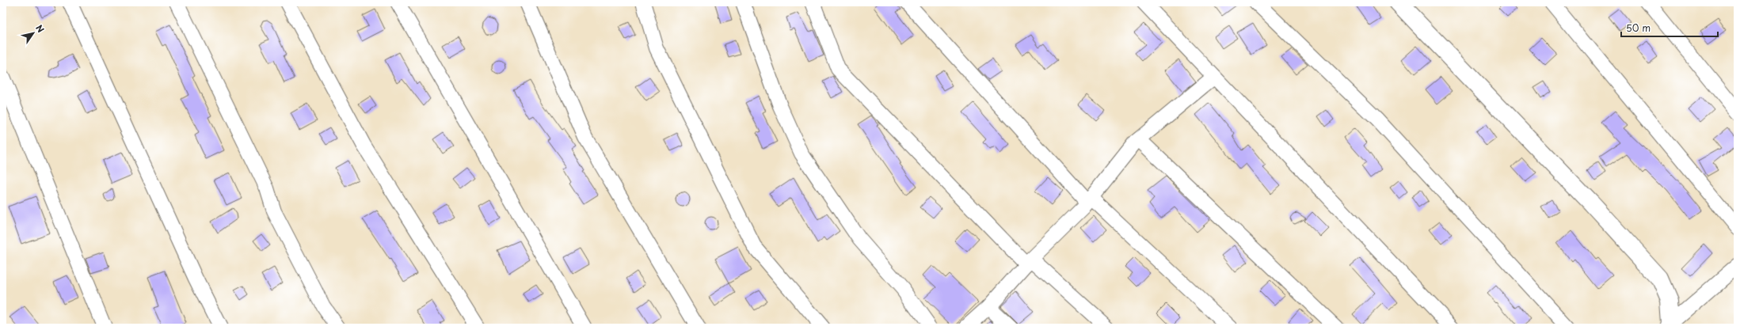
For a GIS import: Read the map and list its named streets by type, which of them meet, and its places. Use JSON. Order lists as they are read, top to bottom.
{
  "scale_bar": "50 m",
  "north": "top right"
}
